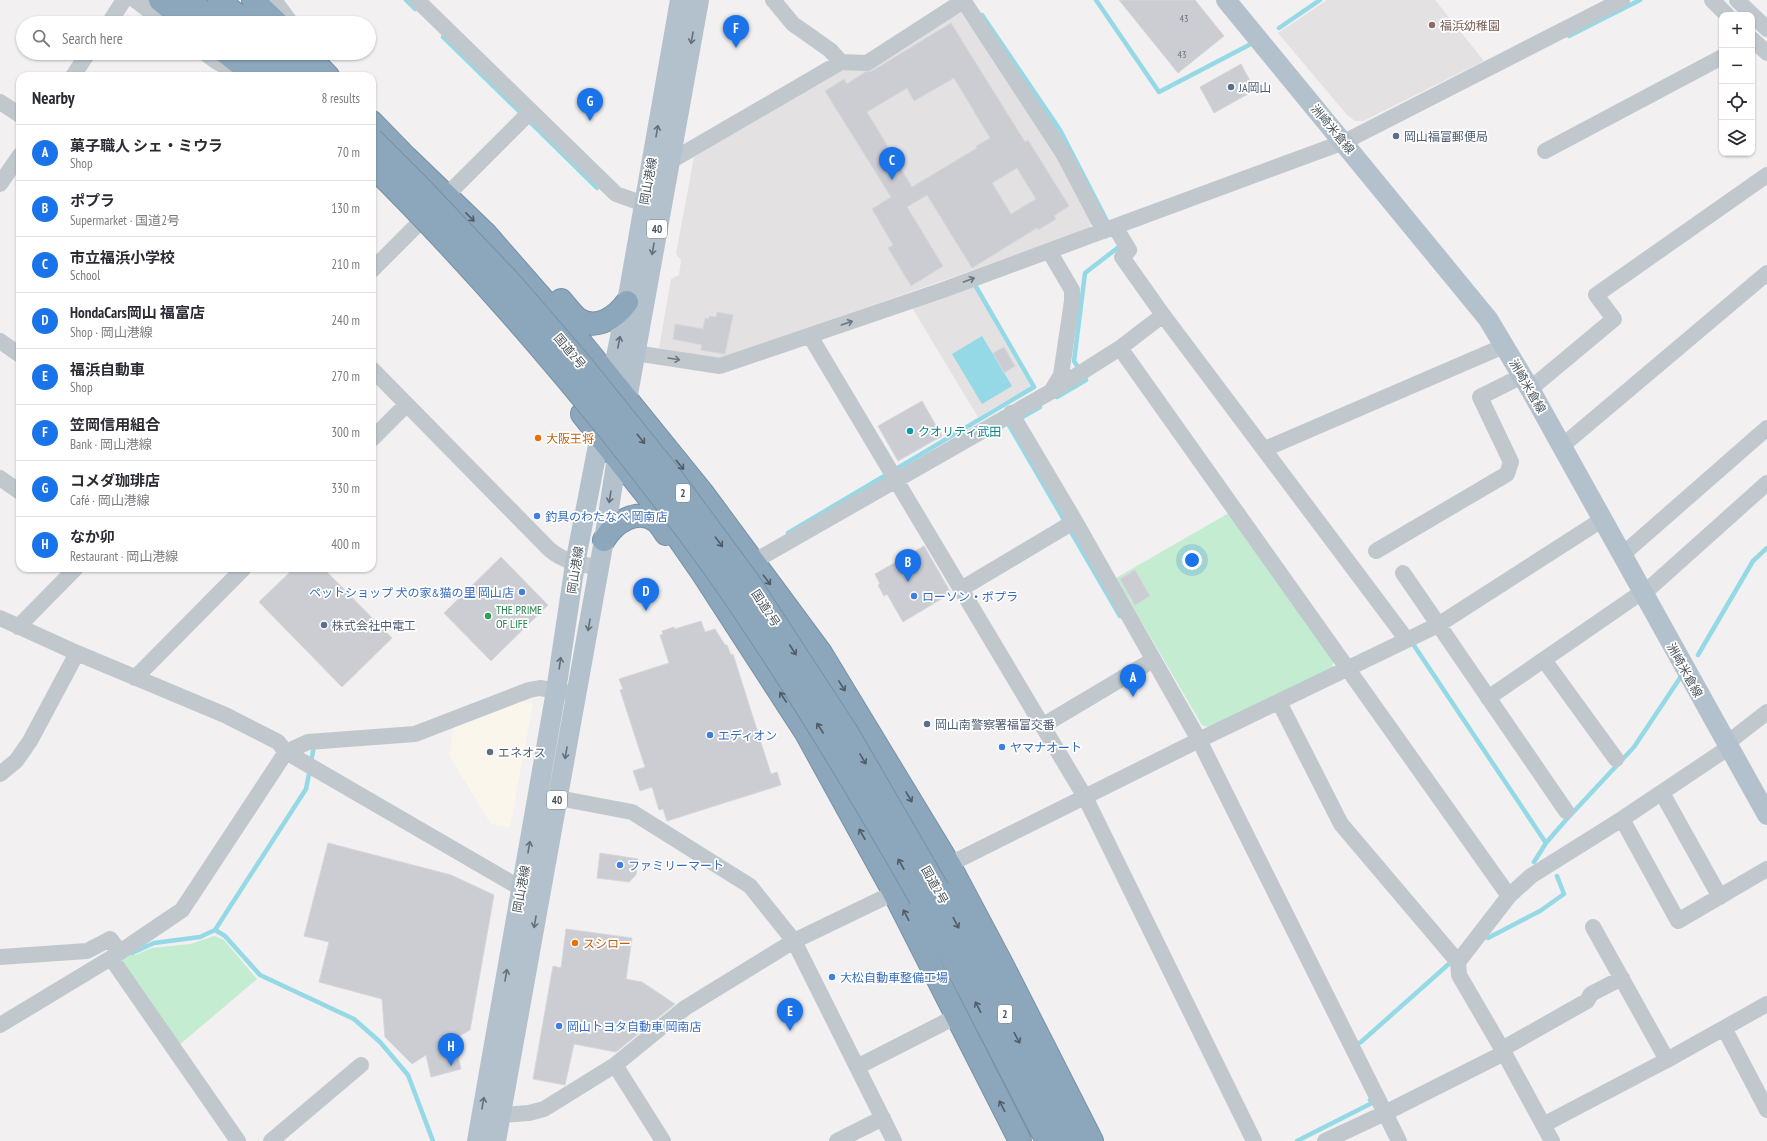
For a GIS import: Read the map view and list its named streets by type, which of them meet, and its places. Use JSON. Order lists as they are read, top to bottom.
{
  "streets": {
    "highway": ["国道2号", "2"],
    "main road": ["洲崎米倉線", "岡山港線", "40"]
  },
  "crossings": [
    ["岡山港線", "2"]
  ],
  "places": [
    "福浜幼稚園",
    "JA岡山",
    "岡山福富郵便局",
    "クオリティ武田",
    "大阪王将",
    "釣具のわたなべ 岡南店",
    "ペットショップ 犬の家&猫の里 岡山店",
    "ローソン・ポプラ",
    "THE PRIME OF LIFE",
    "株式会社中電工",
    "岡山南警察署福富交番",
    "エディオン",
    "ヤマナオート",
    "エネオス",
    "ファミリーマート",
    "スシロー",
    "大松自動車整備工場",
    "岡山トヨタ自動車 岡南店"
  ],
  "house_numbers": ["43", "43"],
  "page": {
    "map_buttons": ["+", "−"],
    "pins": [
      "F",
      "G",
      "C",
      "B",
      "D",
      "A",
      "E",
      "H"
    ],
    "search": "Search here",
    "heading": ["Nearby", "8 results"],
    "list": [
      {
        "mark": "A",
        "name": "菓子職人 シェ・ミウラ",
        "note": "Shop",
        "value": "70 m"
      },
      {
        "mark": "B",
        "name": "ポプラ",
        "note": "Supermarket · 国道2号",
        "value": "130 m"
      },
      {
        "mark": "C",
        "name": "市立福浜小学校",
        "note": "School",
        "value": "210 m"
      },
      {
        "mark": "D",
        "name": "HondaCars岡山 福富店",
        "note": "Shop · 岡山港線",
        "value": "240 m"
      },
      {
        "mark": "E",
        "name": "福浜自動車",
        "note": "Shop",
        "value": "270 m"
      },
      {
        "mark": "F",
        "name": "笠岡信用組合",
        "note": "Bank · 岡山港線",
        "value": "300 m"
      },
      {
        "mark": "G",
        "name": "コメダ珈琲店",
        "note": "Café · 岡山港線",
        "value": "330 m"
      },
      {
        "mark": "H",
        "name": "なか卯",
        "note": "Restaurant · 岡山港線",
        "value": "400 m"
      }
    ]
  }
}
